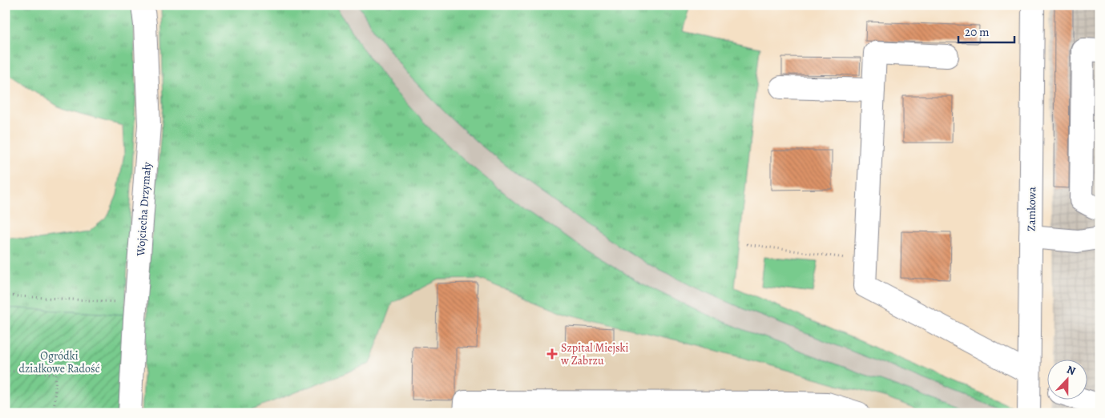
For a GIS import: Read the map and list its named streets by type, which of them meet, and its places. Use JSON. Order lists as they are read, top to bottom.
{
  "streets": {
    "street": ["Wojciecha Drzymały", "Zamkowa"]
  },
  "parks": ["Ogródki działkowe Radość"],
  "places": {
    "health": ["Szpital Miejski w Zabrzu"]
  },
  "scale_bar": "20 m",
  "north": "top"
}
